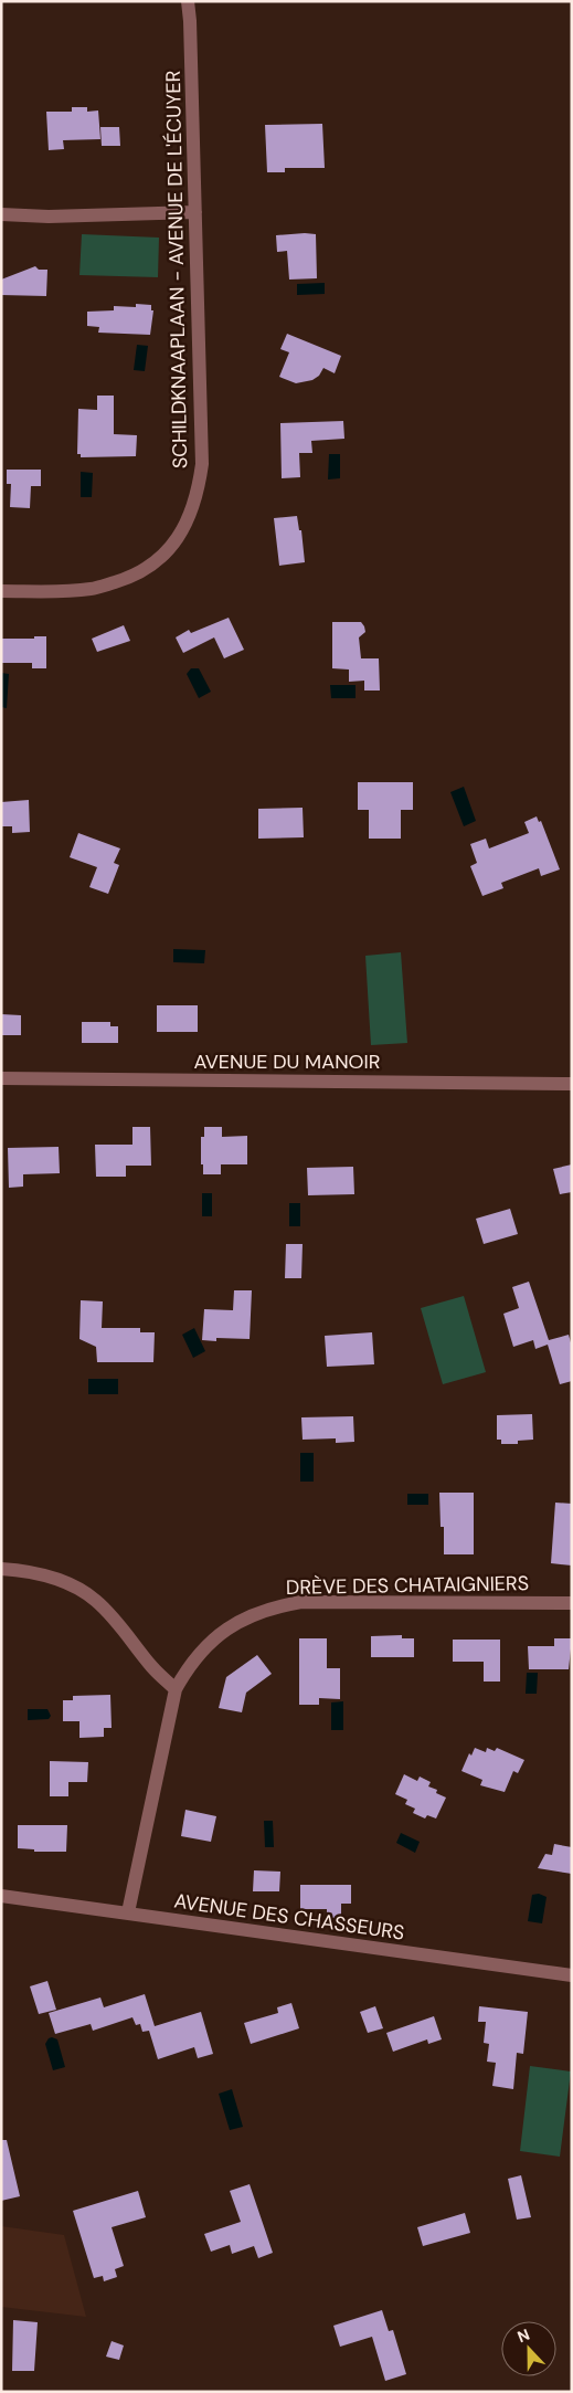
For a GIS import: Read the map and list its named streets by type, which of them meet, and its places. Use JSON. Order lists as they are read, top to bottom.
{
  "streets": {
    "street": [
      "SCHILDKNAAPLAAN - AVENUE DE L'ÉCUYER",
      "AVENUE DU MANOIR",
      "DRÈVE DES CHATAIGNIERS",
      "AVENUE DES CHASSEURS"
    ]
  },
  "crossings": [
    ["DRÈVE DES CHATAIGNIERS", "AVENUE DES CHASSEURS"]
  ],
  "north": "top"
}
